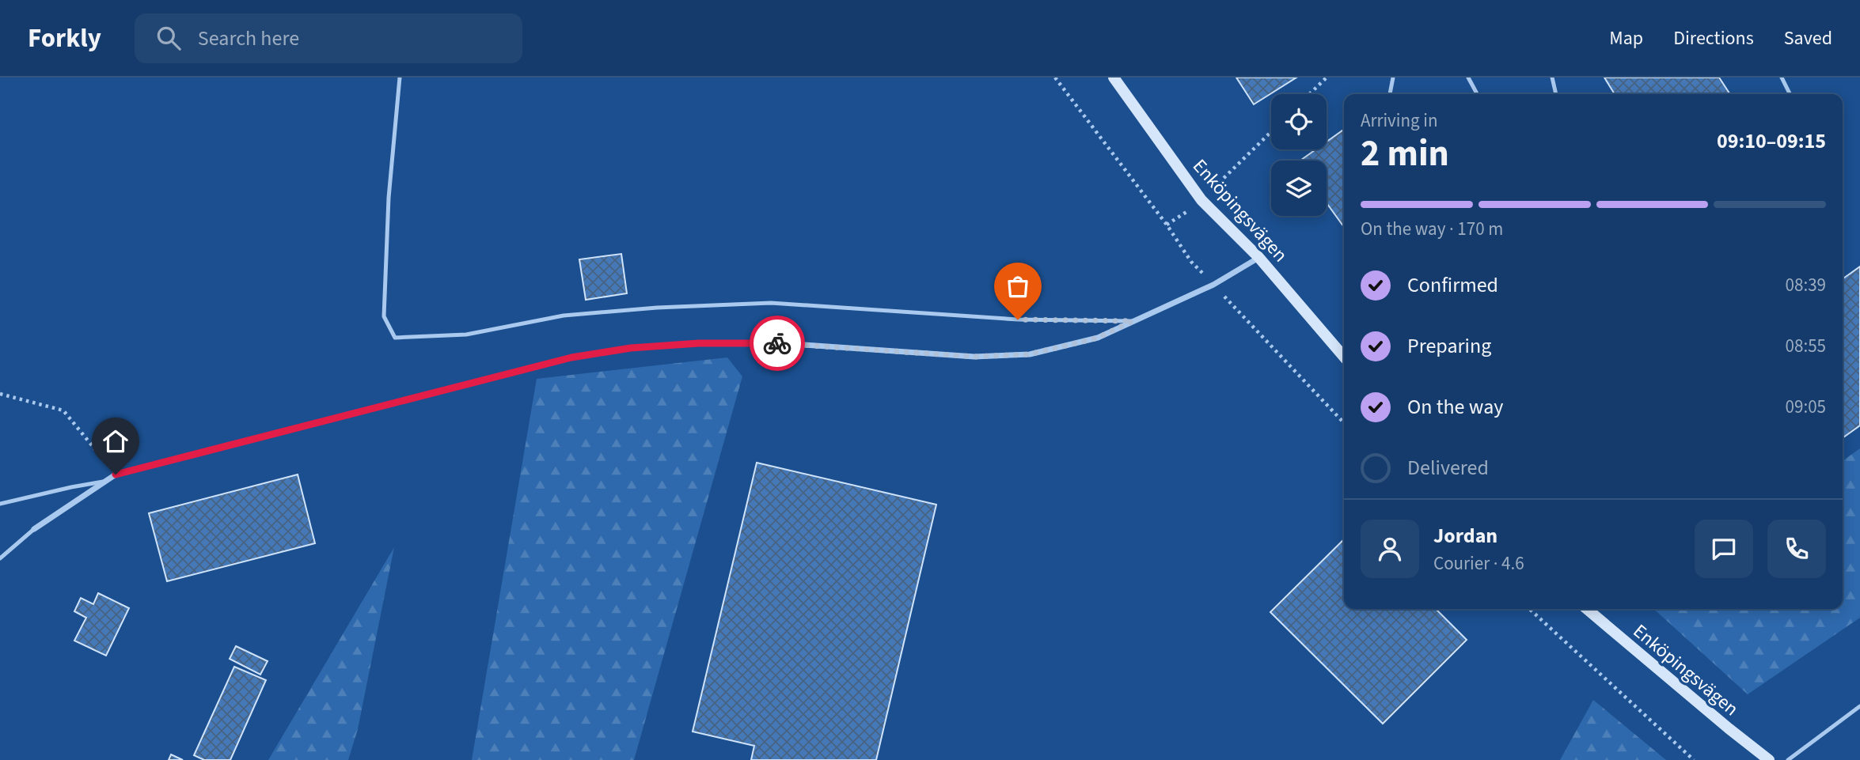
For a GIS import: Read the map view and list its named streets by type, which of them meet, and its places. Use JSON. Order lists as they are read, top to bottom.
{
  "streets": {
    "street": ["Enköpingsvägen"]
  },
  "page": {
    "header": "Forkly",
    "search": "Search here",
    "nav": ["Map", "Directions", "Saved"],
    "heading": ["2 min", "Arriving in", "09:10–09:15"],
    "panel": ["Jordan", "Courier · 4.6"],
    "bar": "On the way · 170 m",
    "list": [
      ["Confirmed", "08:39"],
      ["Preparing", "08:55"],
      ["On the way", "09:05"],
      "Delivered"
    ]
  }
}
